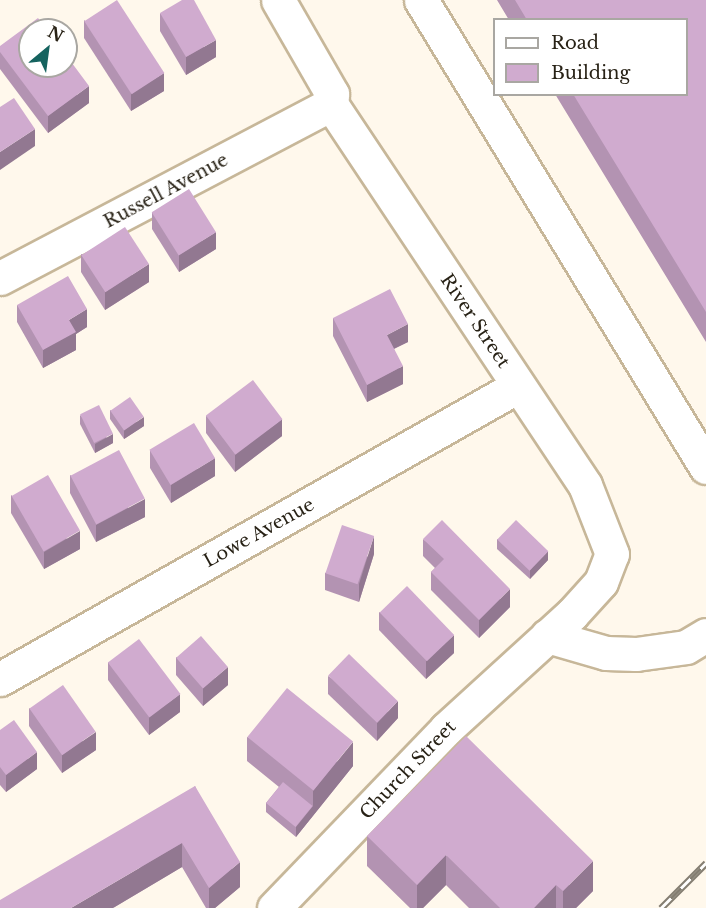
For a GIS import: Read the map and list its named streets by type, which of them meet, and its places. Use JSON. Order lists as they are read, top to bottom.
{
  "streets": {
    "street": [
      "Russell Avenue",
      "River Street",
      "Lowe Avenue",
      "Church Street"
    ]
  },
  "crossings": [
    ["Russell Avenue", "River Street"],
    ["River Street", "Lowe Avenue"],
    ["River Street", "Church Street"]
  ],
  "legend": ["Road", "Building"],
  "north": "top right"
}
